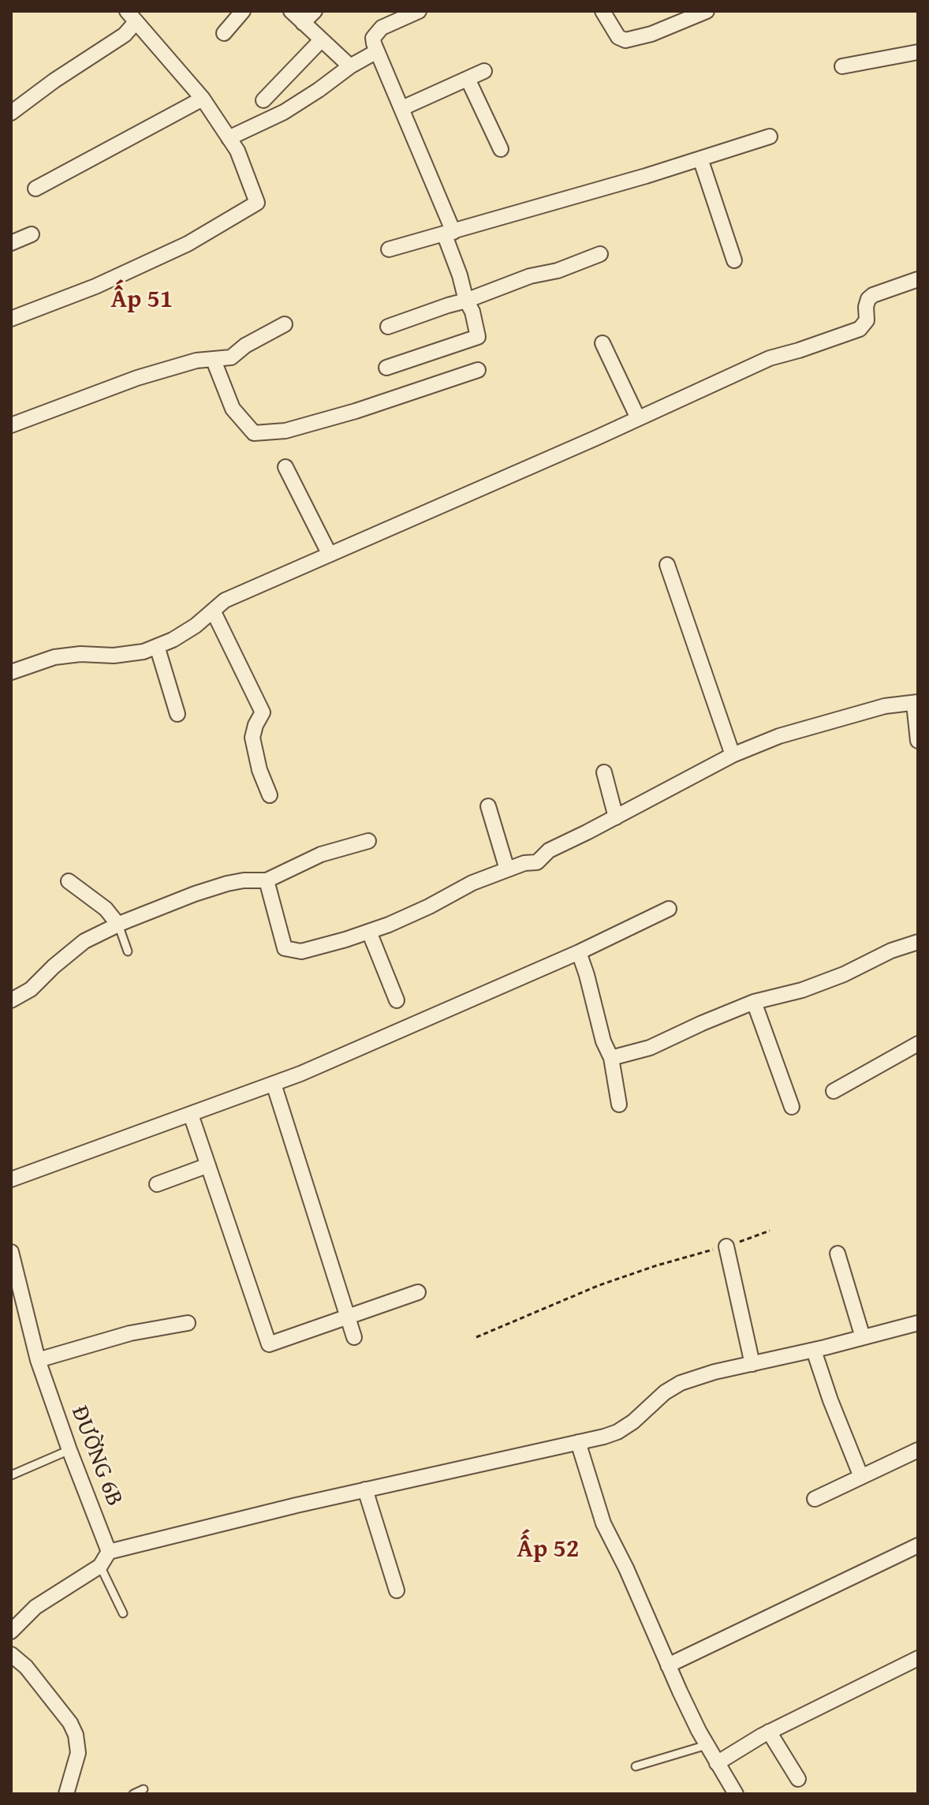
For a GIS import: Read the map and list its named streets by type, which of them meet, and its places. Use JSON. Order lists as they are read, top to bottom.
{
  "streets": {
    "street": ["ĐƯỜNG 6B"]
  },
  "districts": ["Ấp 51", "Ấp 52"]
}
